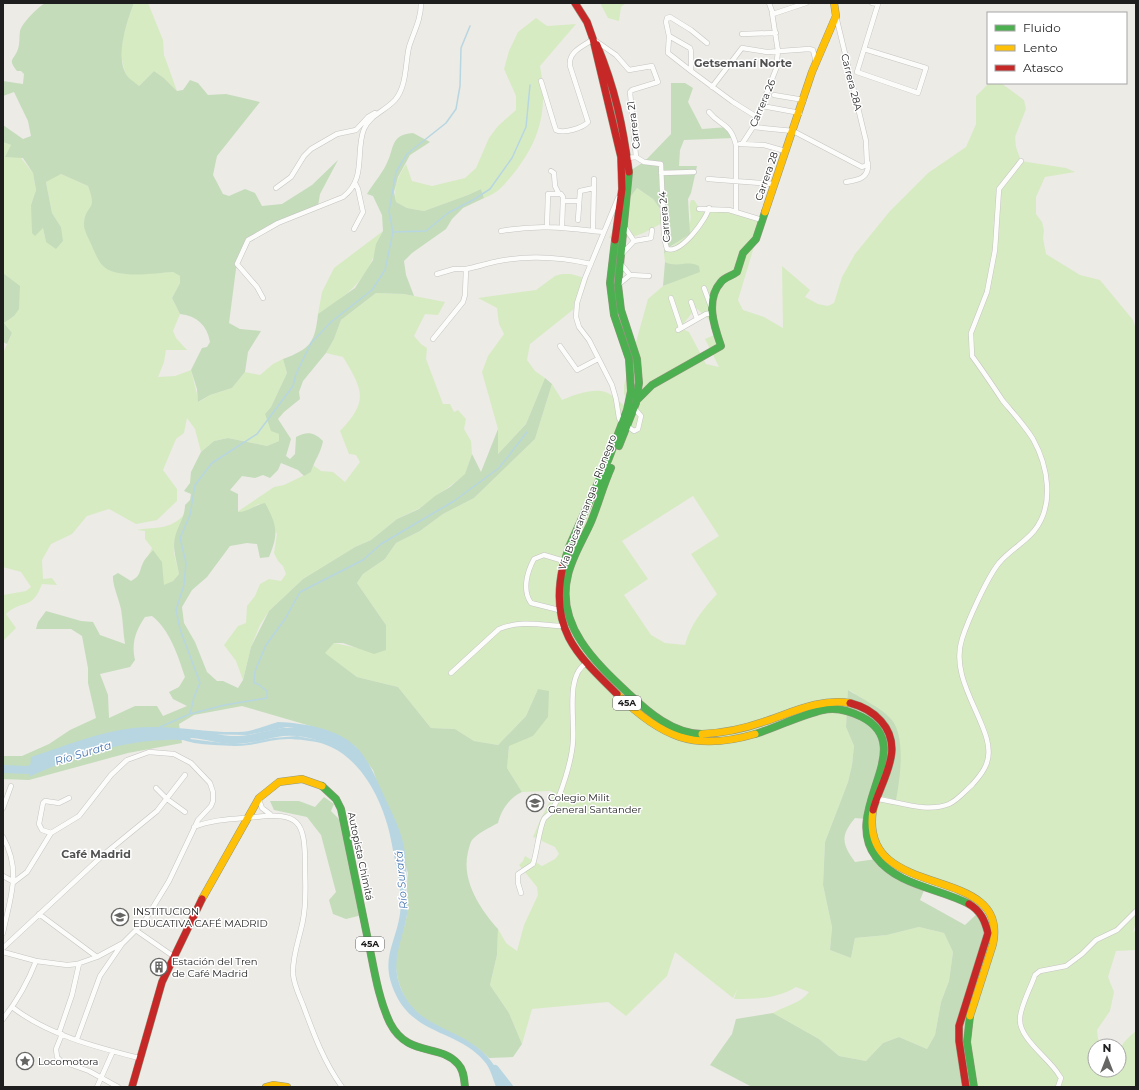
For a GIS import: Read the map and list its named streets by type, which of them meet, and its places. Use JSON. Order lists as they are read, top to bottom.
{
  "streets": {
    "main road": [
      "Carrera 28",
      "Vía Bucaramanga - Rionegro",
      "45A",
      "Autopista Chimitá"
    ],
    "street": [
      "Carrera 28A",
      "Carrera 26",
      "Carrera 21",
      "Carrera 24"
    ]
  },
  "crossings": [
    ["Carrera 28A", "Carrera 28"],
    ["Carrera 21", "Carrera 24"],
    ["Carrera 21", "Vía Bucaramanga - Rionegro"]
  ],
  "districts": ["Getsemaní Norte", "Café Madrid"],
  "water": ["Río Surata", "Río Suratá"],
  "places": {
    "school or university": ["Colegio Milit General Santander", "INSTITUCION EDUCATIVA CAFÉ MADRID"],
    "building": ["Estación del Tren de Café Madrid"],
    "place": ["Locomotora"]
  },
  "legend": ["Fluido", "Lento", "Atasco"],
  "north": "top"
}
